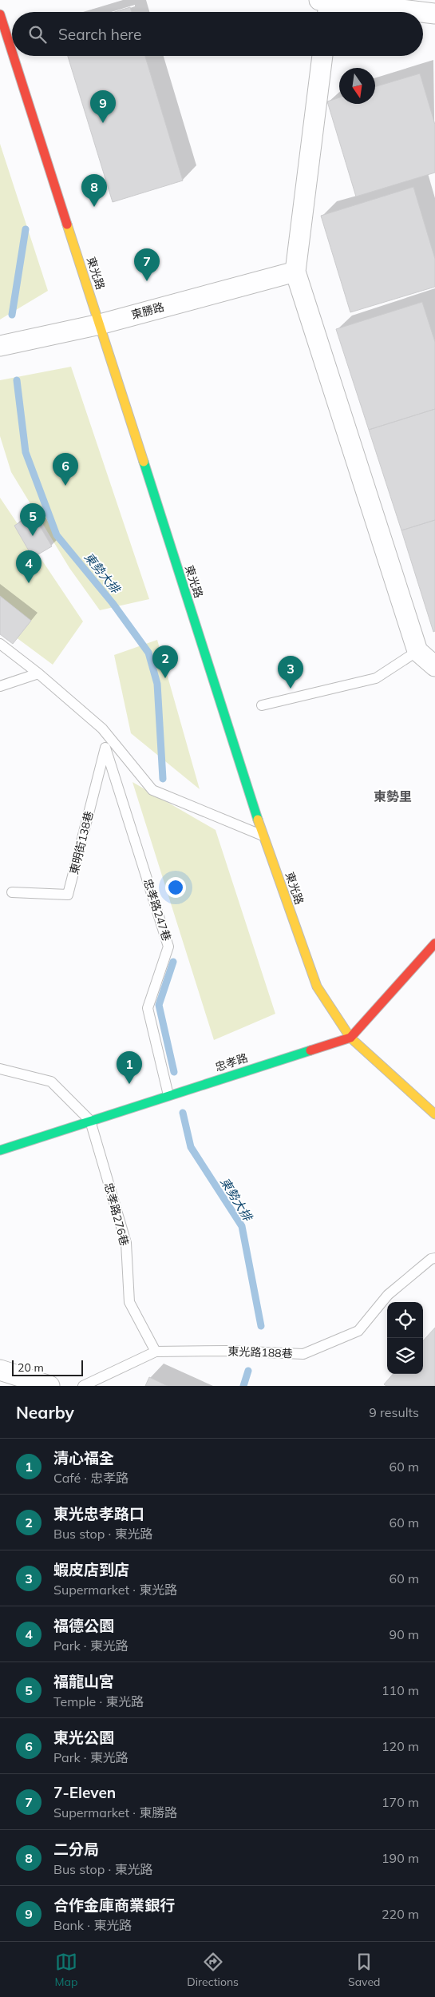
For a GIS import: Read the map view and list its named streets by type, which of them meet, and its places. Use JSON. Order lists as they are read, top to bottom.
{
  "streets": {
    "street": ["東光路", "東勝路", "忠孝路"],
    "lane": [
      "東明街138巷",
      "忠孝路247巷",
      "忠孝路276巷",
      "東光路188巷"
    ]
  },
  "crossings": [
    ["東光路", "東勝路"],
    ["東光路", "忠孝路"],
    ["東明街138巷", "忠孝路247巷"],
    ["忠孝路247巷", "忠孝路"],
    ["忠孝路", "忠孝路276巷"],
    ["忠孝路276巷", "東光路188巷"]
  ],
  "districts": ["東勢里"],
  "water": ["東勢大排"],
  "scale_bar": "20 m",
  "north": "bottom",
  "page": {
    "search": "Search here",
    "pins": [
      "9",
      "8",
      "7",
      "6",
      "5",
      "4",
      "2",
      "3",
      "1"
    ],
    "scale": "20 m",
    "heading": ["Nearby", "9 results"],
    "list": [
      {
        "mark": "1",
        "name": "清心福全",
        "note": "Café · 忠孝路",
        "value": "60 m"
      },
      {
        "mark": "2",
        "name": "東光忠孝路口",
        "note": "Bus stop · 東光路",
        "value": "60 m"
      },
      {
        "mark": "3",
        "name": "蝦皮店到店",
        "note": "Supermarket · 東光路",
        "value": "60 m"
      },
      {
        "mark": "4",
        "name": "福德公園",
        "note": "Park · 東光路",
        "value": "90 m"
      },
      {
        "mark": "5",
        "name": "福龍山宮",
        "note": "Temple · 東光路",
        "value": "110 m"
      },
      {
        "mark": "6",
        "name": "東光公園",
        "note": "Park · 東光路",
        "value": "120 m"
      },
      {
        "mark": "7",
        "name": "7-Eleven",
        "note": "Supermarket · 東勝路",
        "value": "170 m"
      },
      {
        "mark": "8",
        "name": "二分局",
        "note": "Bus stop · 東光路",
        "value": "190 m"
      },
      {
        "mark": "9",
        "name": "合作金庫商業銀行",
        "note": "Bank · 東光路",
        "value": "220 m"
      }
    ],
    "nav": ["Map", "Directions", "Saved"]
  }
}
